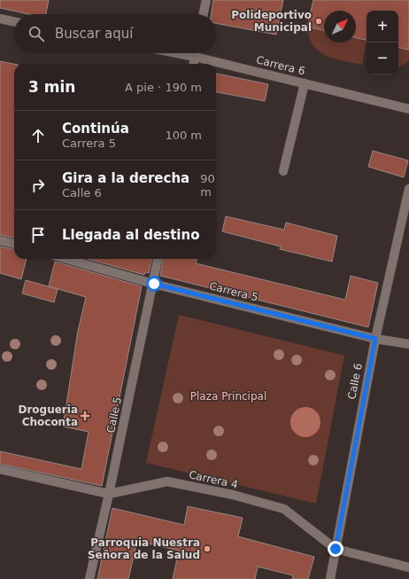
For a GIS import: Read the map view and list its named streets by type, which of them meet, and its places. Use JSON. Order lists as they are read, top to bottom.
{
  "streets": {
    "street": [
      "Carrera 6",
      "Carrera 5",
      "Calle 6",
      "Calle 5",
      "Carrera 4"
    ]
  },
  "crossings": [
    ["Carrera 5", "Calle 6"],
    ["Carrera 5", "Calle 5"],
    ["Calle 6", "Carrera 4"],
    ["Calle 5", "Carrera 4"]
  ],
  "parks": ["Plaza Principal"],
  "places": {
    "other": ["Polideportivo Municipal", "Parroquia Nuestra Señora de la Salud"],
    "health": ["Drogueria Choconta"]
  },
  "north": "top right",
  "page": {
    "map_buttons": ["+", "−"],
    "search": "Buscar aquí",
    "heading": ["3 min", "A pie · 190 m"],
    "list": [
      ["Continúa", "Carrera 5", "100 m"],
      ["Gira a la derecha", "Calle 6", "90 m"],
      "Llegada al destino"
    ]
  }
}
